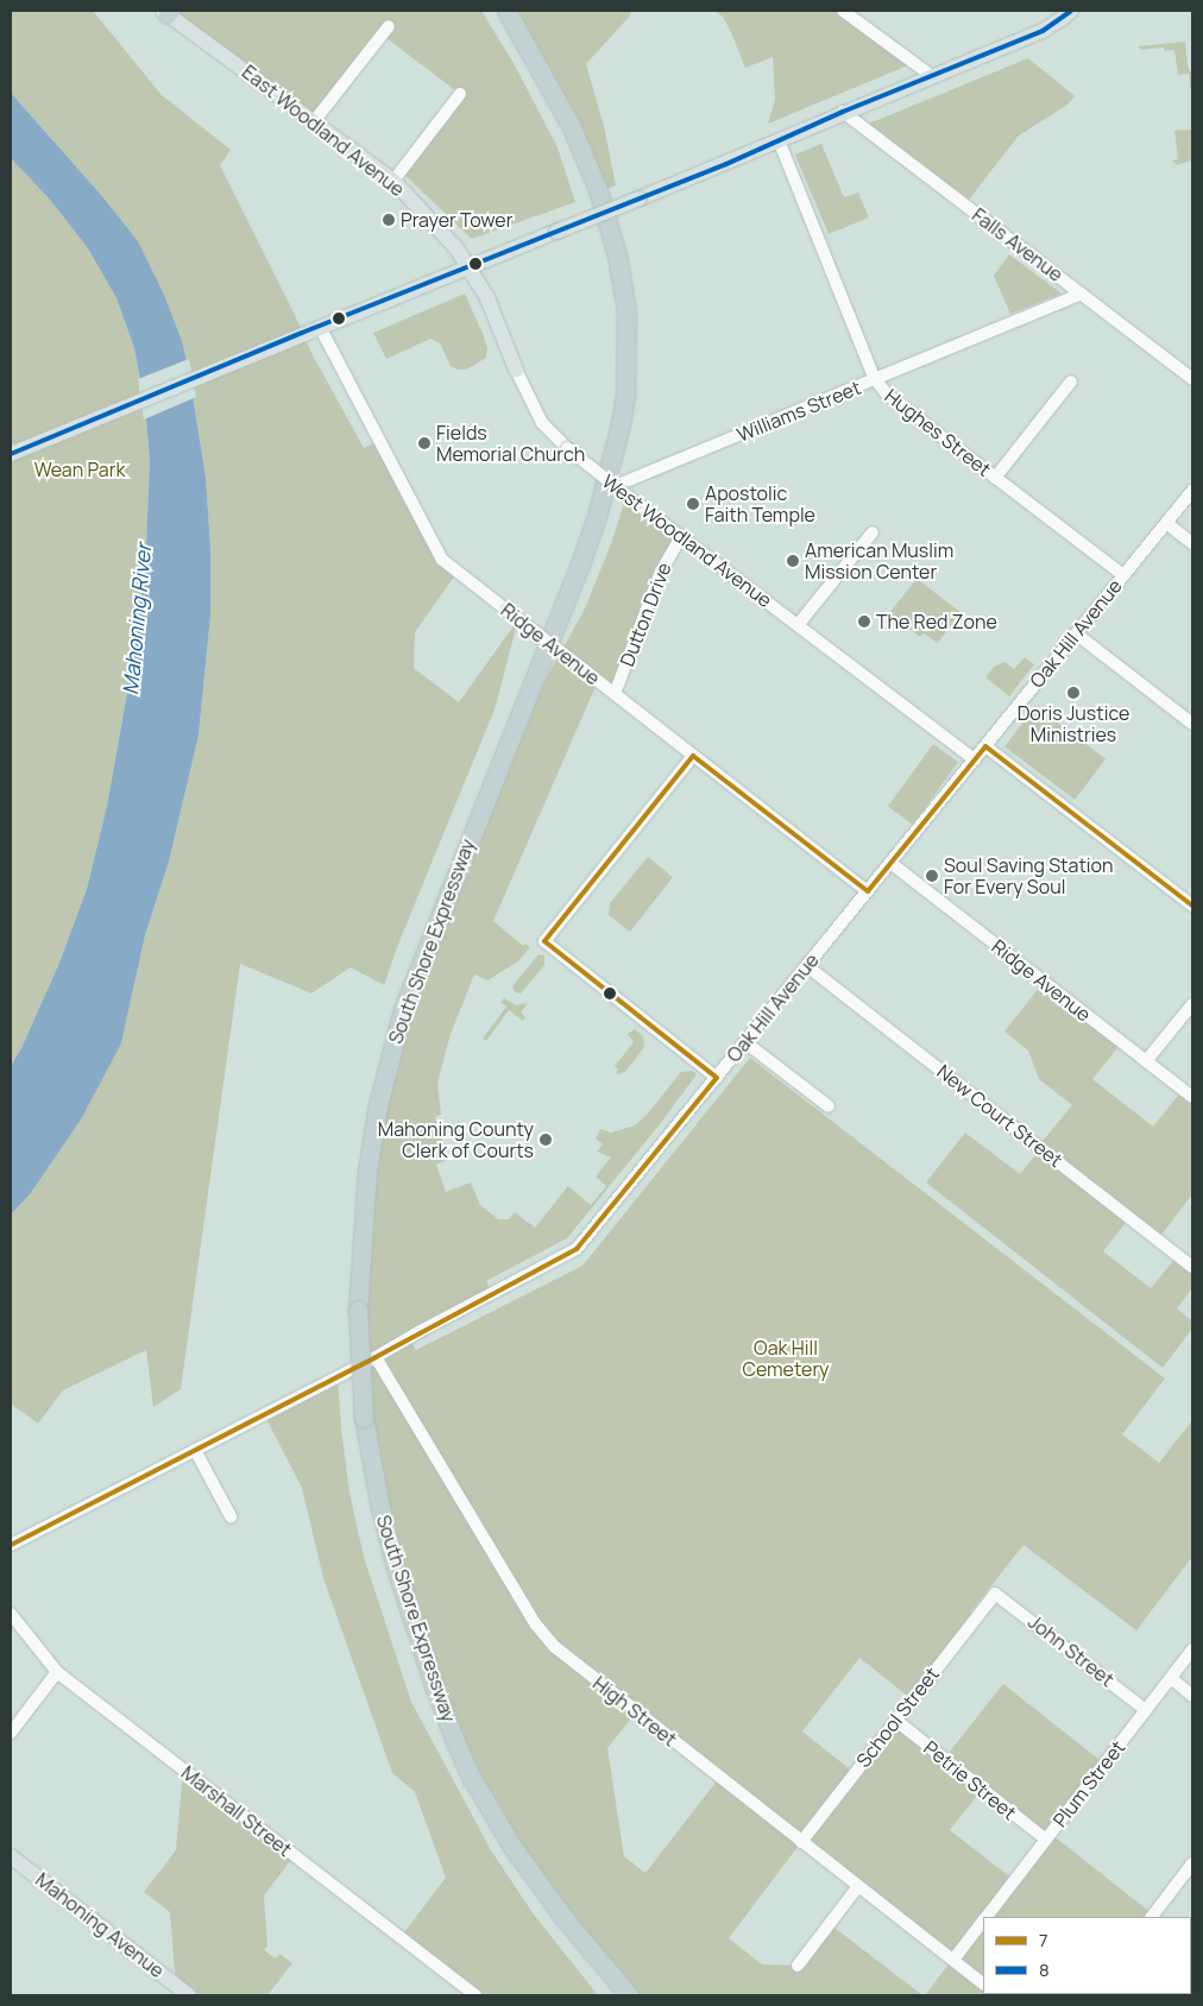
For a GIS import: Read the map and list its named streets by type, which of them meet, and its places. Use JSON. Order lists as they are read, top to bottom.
{
  "streets": {
    "highway": ["South Shore Expressway"],
    "main road": ["East Woodland Avenue", "West Woodland Avenue", "Mahoning Avenue"],
    "street": [
      "Falls Avenue",
      "Williams Street",
      "Hughes Street",
      "Dutton Drive",
      "Oak Hill Avenue",
      "Ridge Avenue",
      "New Court Street",
      "John Street",
      "High Street",
      "School Street",
      "Petrie Street",
      "Plum Street",
      "Marshall Street"
    ]
  },
  "crossings": [
    ["East Woodland Avenue", "West Woodland Avenue"],
    ["Falls Avenue", "Williams Street"],
    ["Williams Street", "Hughes Street"],
    ["Williams Street", "West Woodland Avenue"],
    ["Hughes Street", "Oak Hill Avenue"],
    ["West Woodland Avenue", "Dutton Drive"],
    ["West Woodland Avenue", "Oak Hill Avenue"],
    ["Dutton Drive", "Ridge Avenue"],
    ["Oak Hill Avenue", "Ridge Avenue"],
    ["Oak Hill Avenue", "New Court Street"],
    ["Oak Hill Avenue", "High Street"],
    ["John Street", "School Street"],
    ["John Street", "Plum Street"],
    ["High Street", "School Street"],
    ["High Street", "Plum Street"],
    ["School Street", "Petrie Street"],
    ["Petrie Street", "Plum Street"]
  ],
  "water": ["Mahoning River"],
  "parks": ["Wean Park", "Oak Hill Cemetery"],
  "places": [
    "Prayer Tower",
    "Fields Memorial Church",
    "Apostolic Faith Temple",
    "American Muslim Mission Center",
    "The Red Zone",
    "Doris Justice Ministries",
    "Soul Saving Station For Every Soul",
    "Mahoning County Clerk of Courts"
  ],
  "lines": ["transit line 8", "transit line 7"],
  "legend": ["7", "8"]
}
